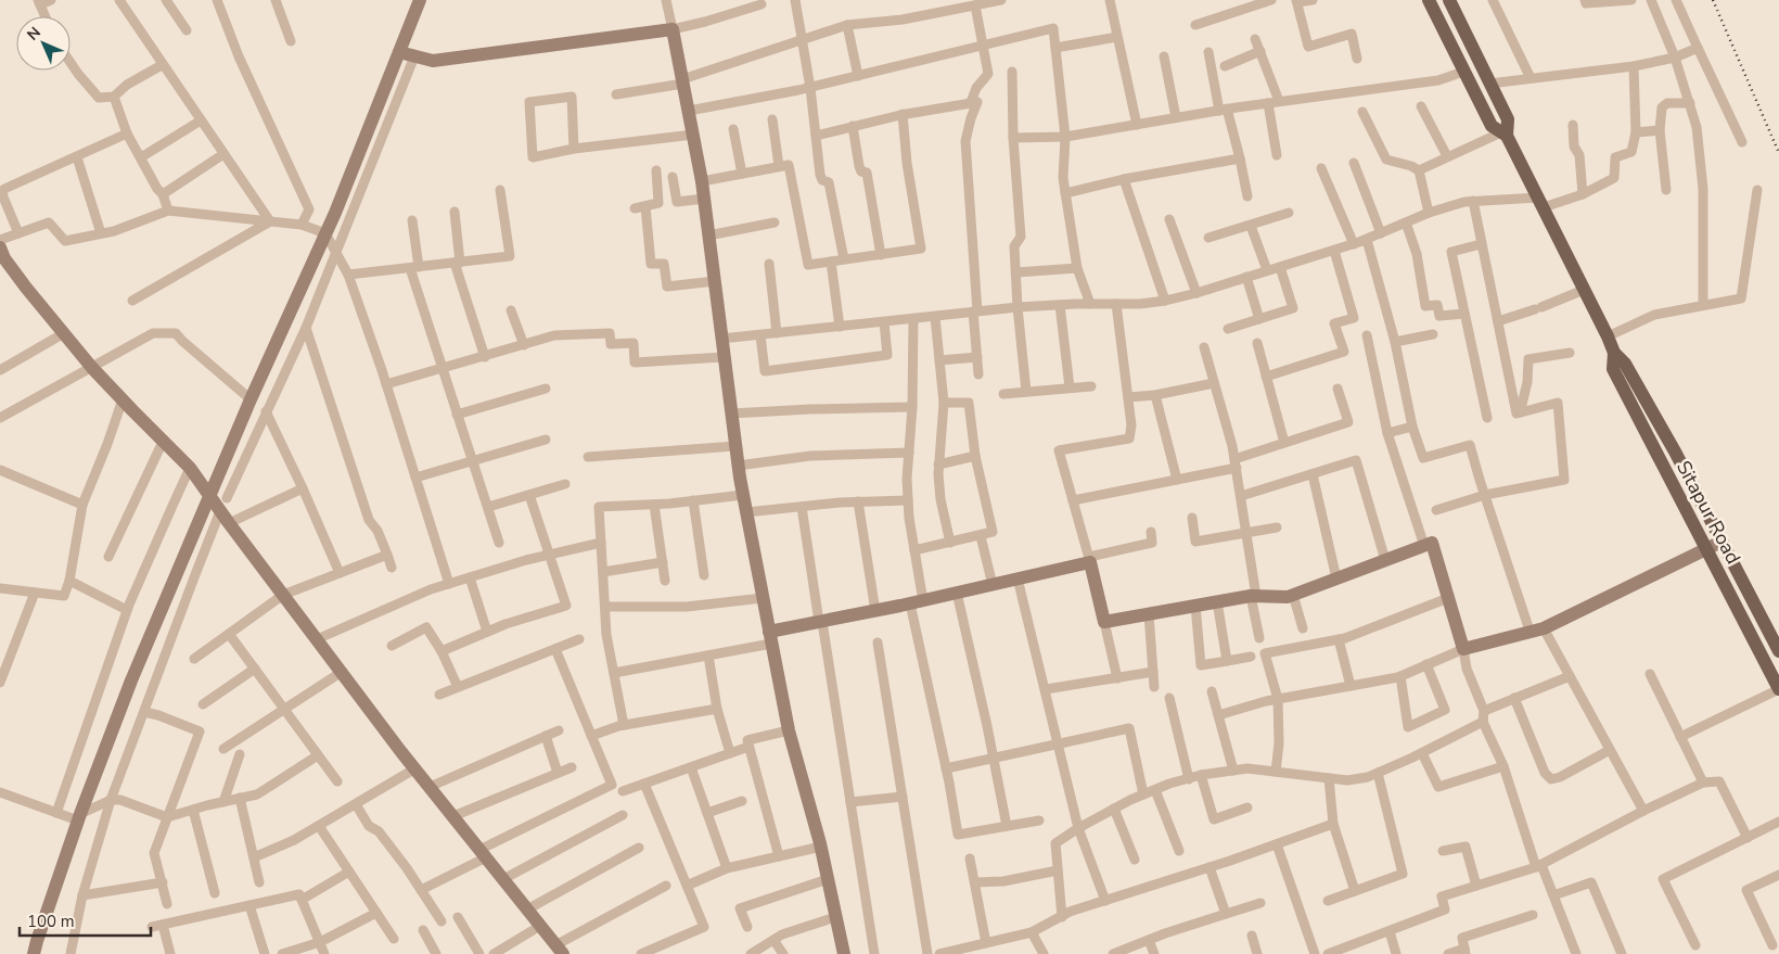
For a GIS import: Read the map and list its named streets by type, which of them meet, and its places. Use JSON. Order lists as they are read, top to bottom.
{
  "streets": {
    "main road": ["Sitapur Road"]
  },
  "scale_bar": "100 m",
  "north": "top left"
}
